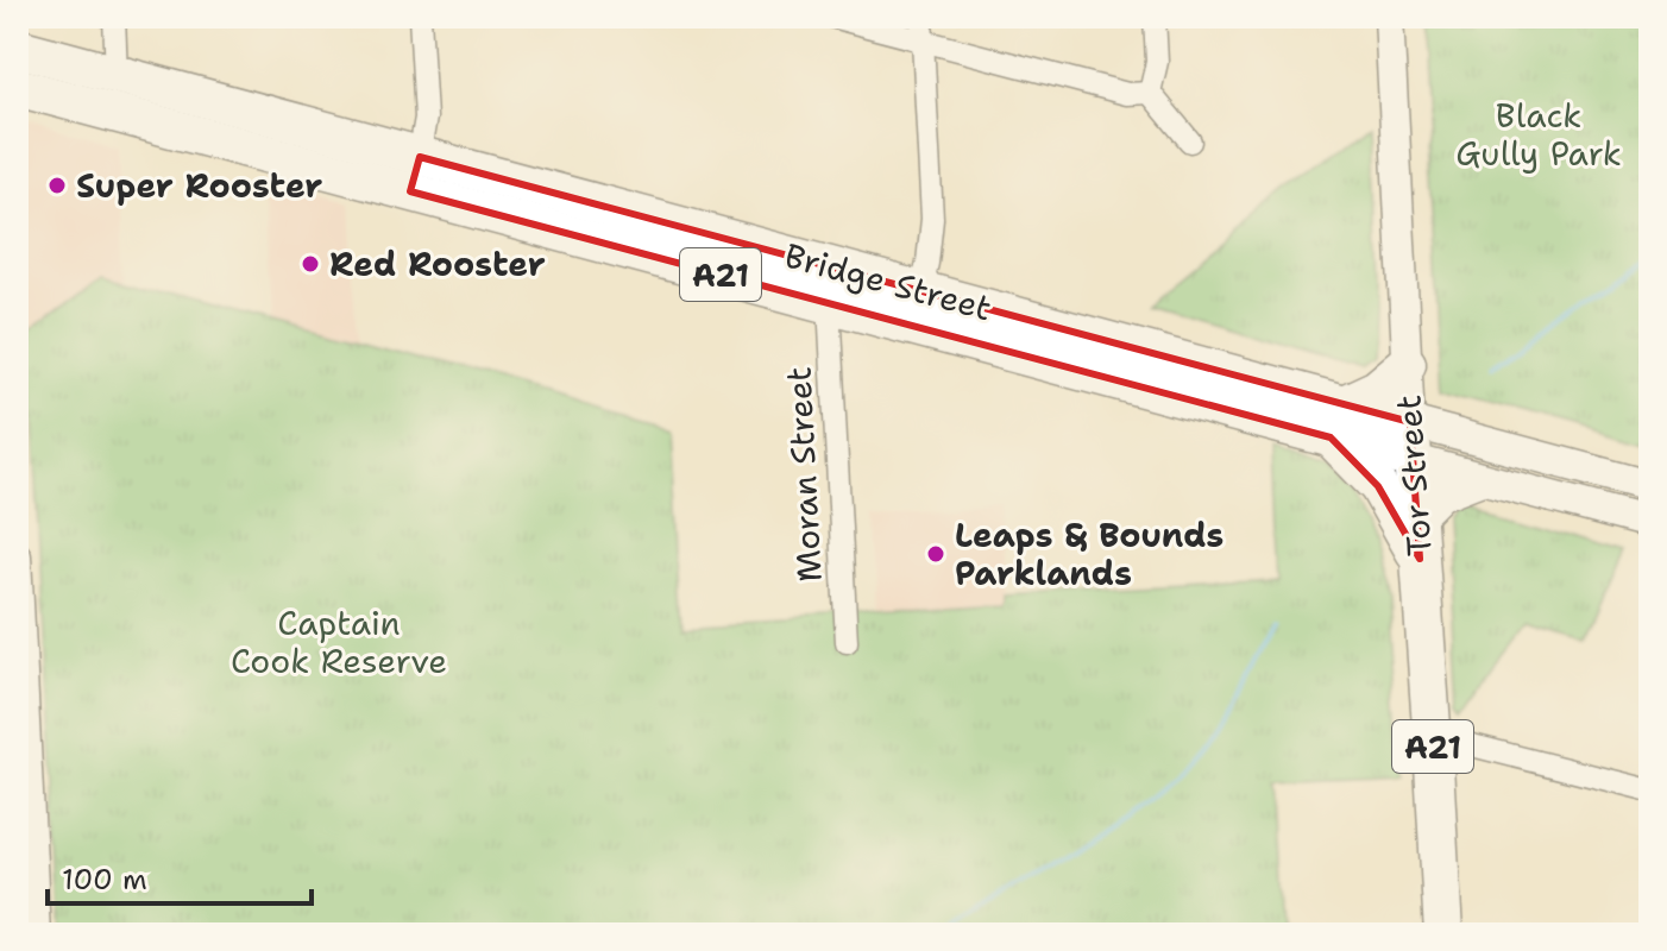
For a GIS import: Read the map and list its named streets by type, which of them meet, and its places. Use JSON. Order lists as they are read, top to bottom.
{
  "streets": {
    "highway": ["A21", "Bridge Street", "Tor Street"],
    "street": ["Moran Street"]
  },
  "crossings": [
    ["A21", "Bridge Street"],
    ["A21", "Tor Street"],
    ["Bridge Street", "Moran Street"],
    ["Bridge Street", "Tor Street"]
  ],
  "parks": ["Black Gully Park", "Captain Cook Reserve"],
  "places": ["Super Rooster", "Red Rooster", "Leaps & Bounds Parklands"],
  "scale_bar": "100 m"
}
